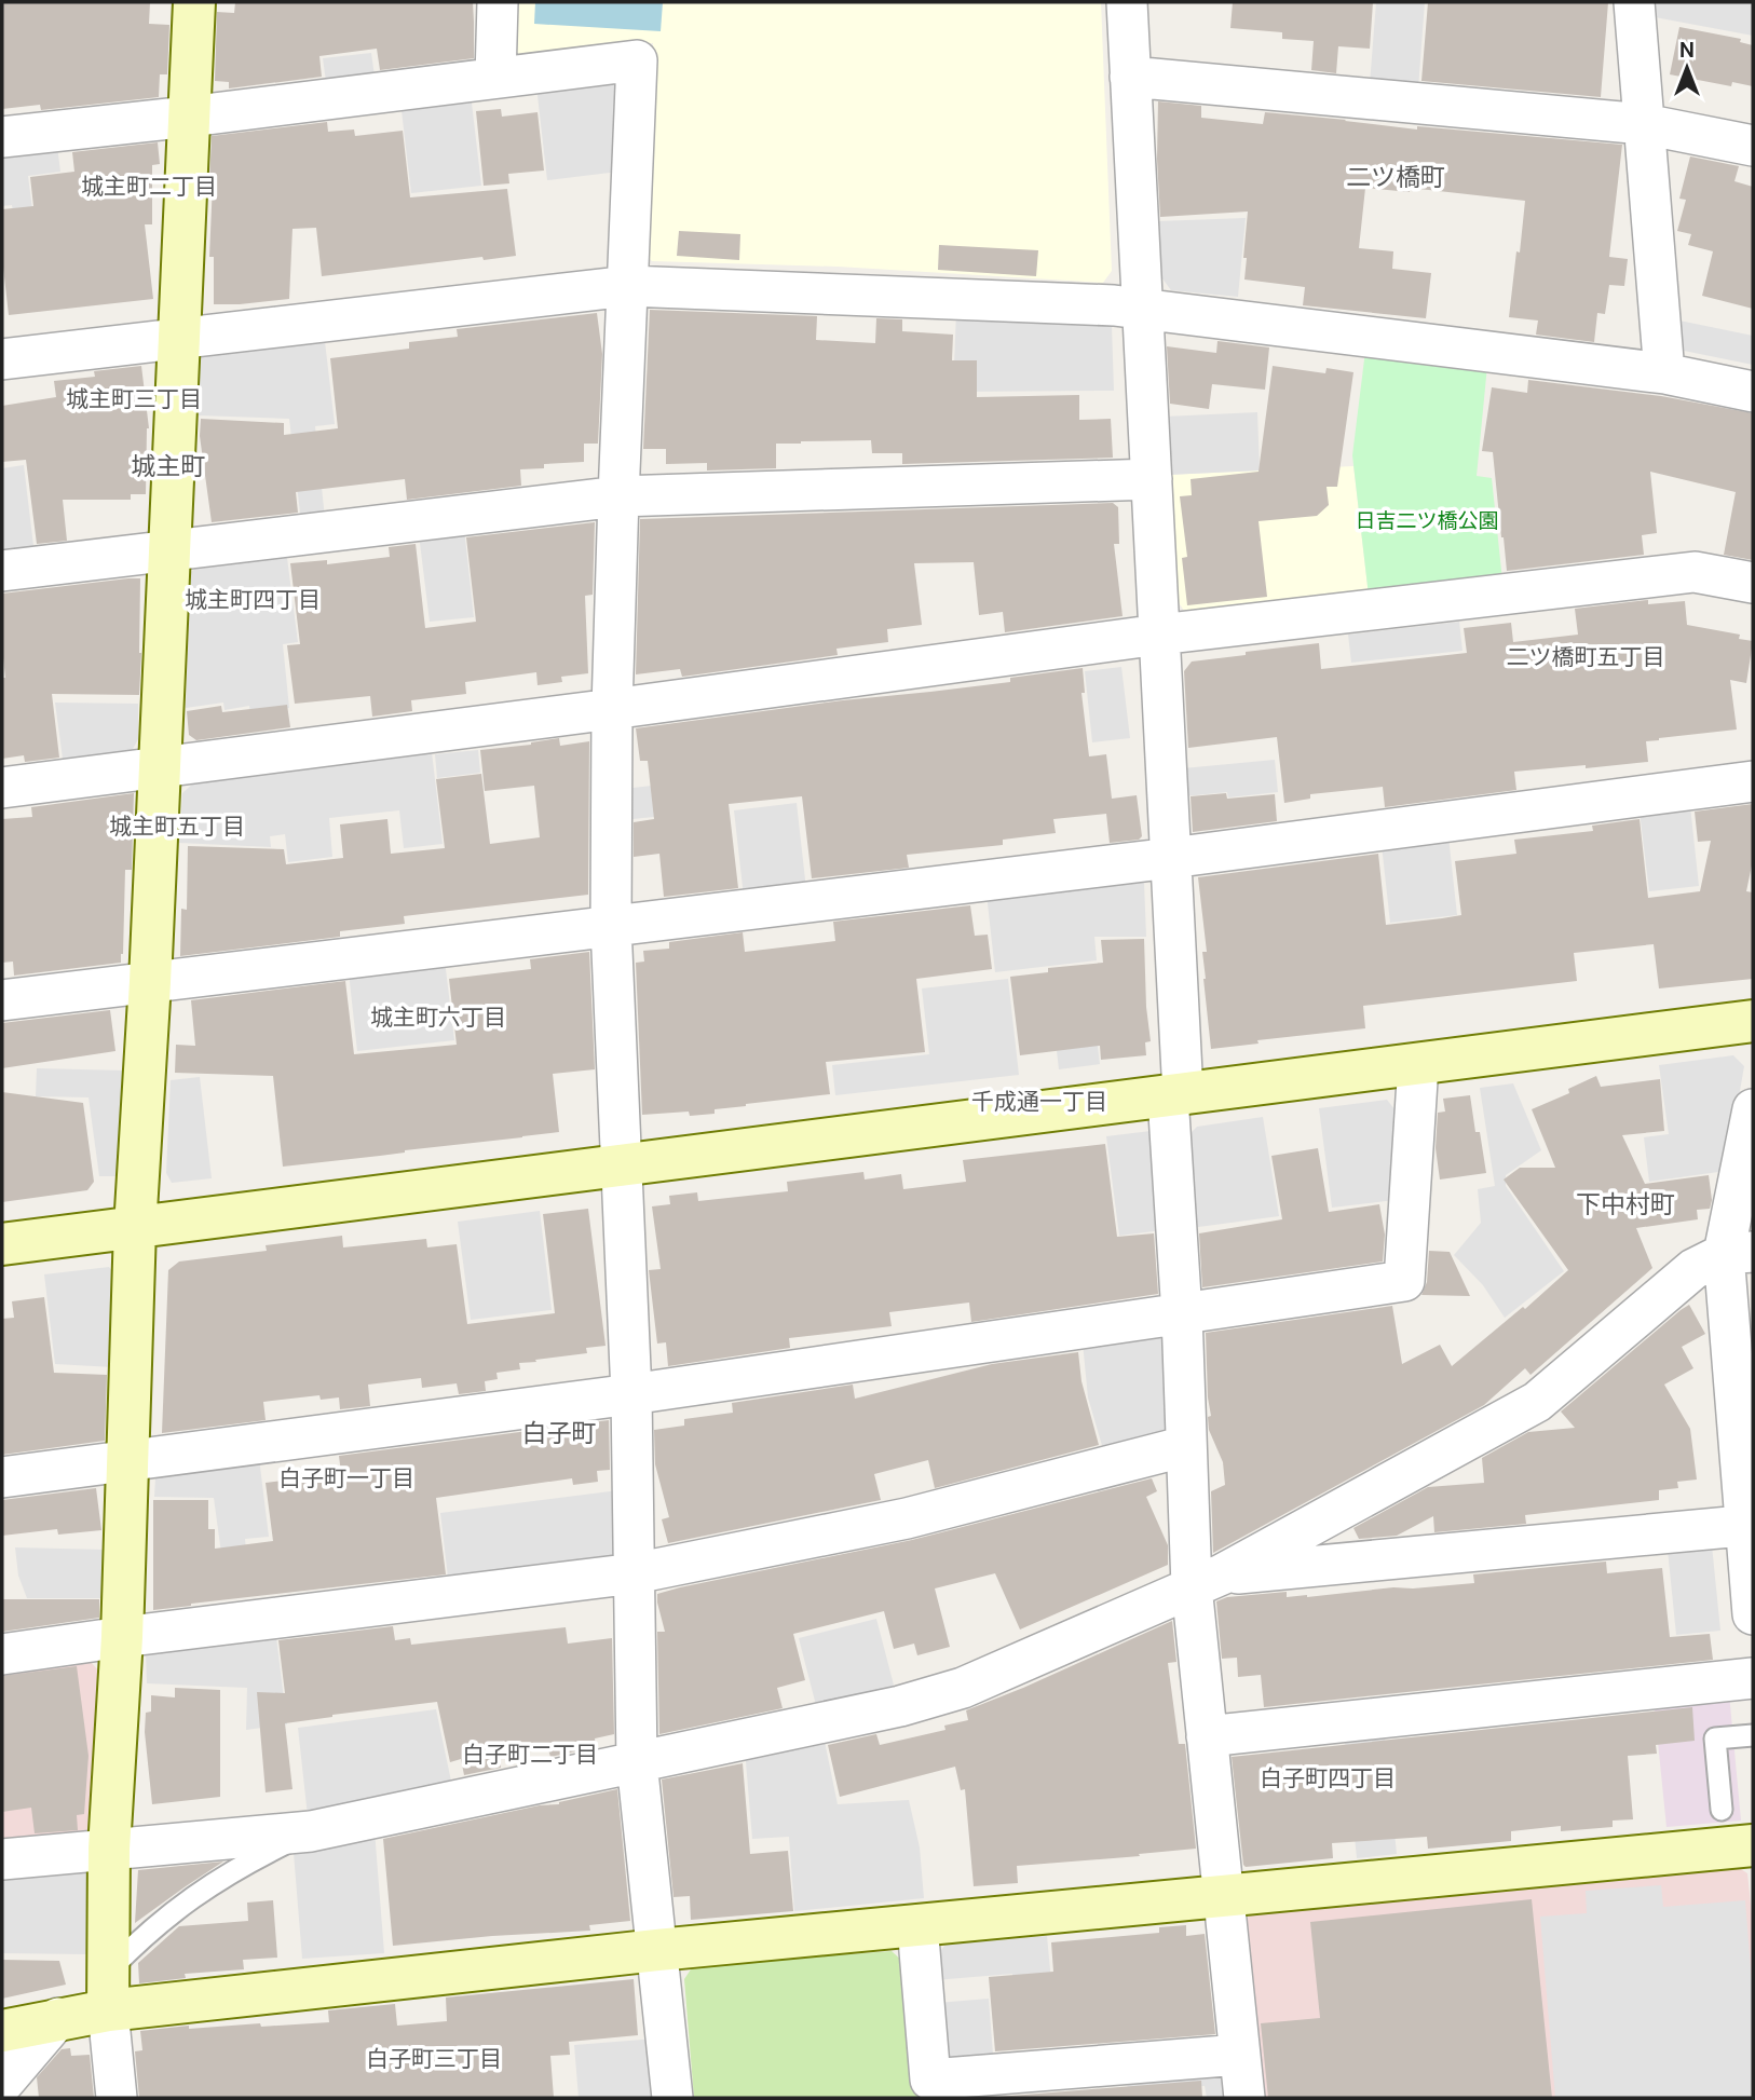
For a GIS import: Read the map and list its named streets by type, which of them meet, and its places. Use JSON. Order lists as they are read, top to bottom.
{
  "districts": [
    "二ツ橋町",
    "城主町二丁目",
    "城主町三丁目",
    "城主町",
    "城主町四丁目",
    "二ツ橋町五丁目",
    "城主町五丁目",
    "城主町六丁目",
    "千成通一丁目",
    "下中村町",
    "白子町",
    "白子町一丁目",
    "白子町二丁目",
    "白子町四丁目",
    "白子町三丁目"
  ],
  "parks": ["日吉二ツ橋公園"],
  "north": "top"
}
